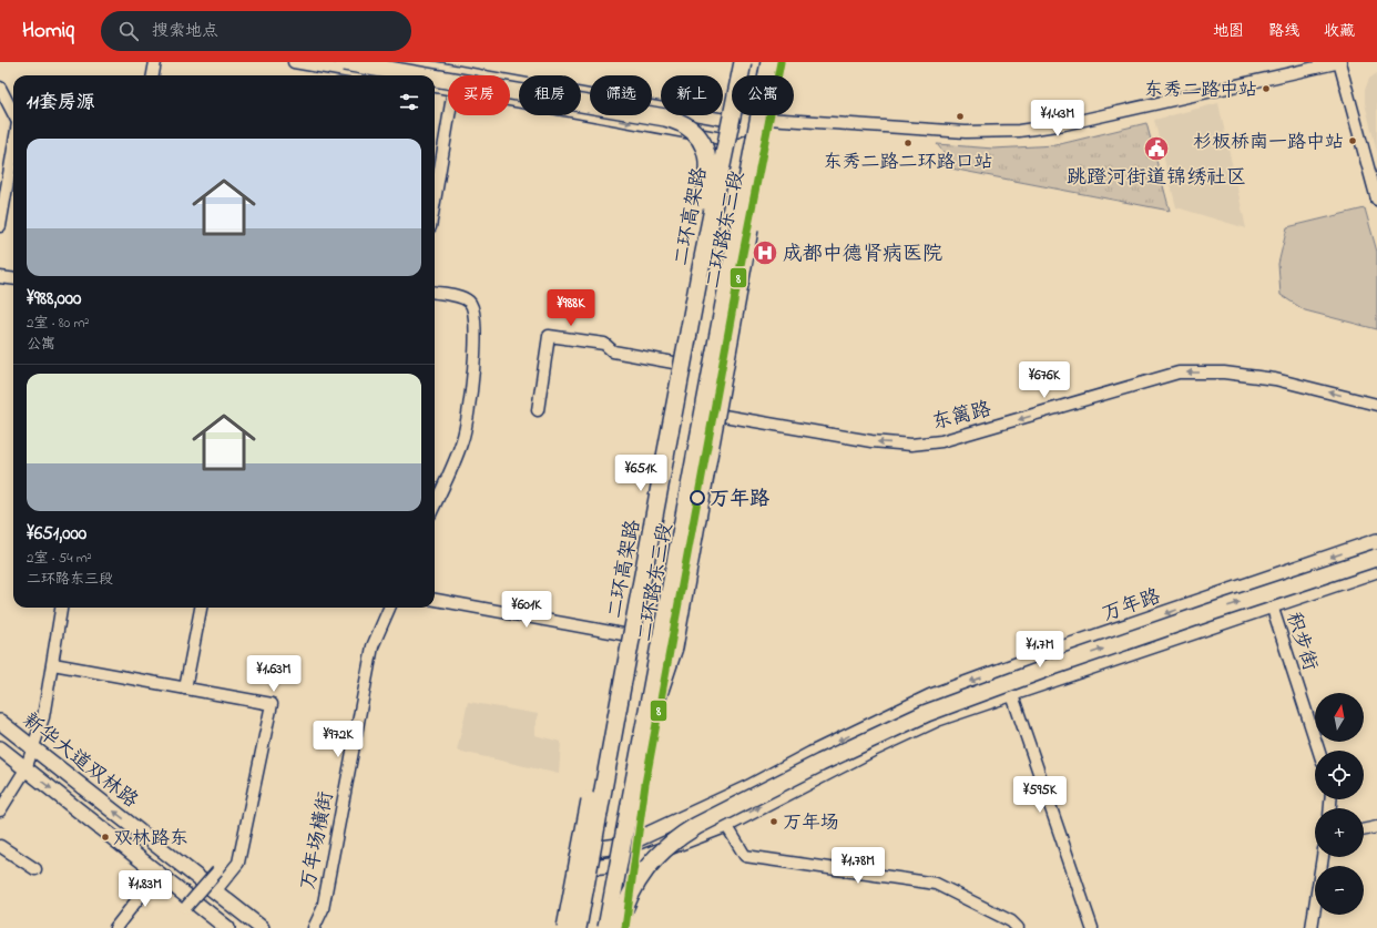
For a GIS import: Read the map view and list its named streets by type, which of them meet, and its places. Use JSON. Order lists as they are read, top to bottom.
{
  "streets": {
    "highway": ["二环高架路"],
    "main road": ["二环路东三段", "万年路", "新华大道双林路"],
    "street": ["东篱路", "积步街", "万年场横街"]
  },
  "crossings": [
    ["二环路东三段", "东篱路"],
    ["二环路东三段", "万年路"]
  ],
  "one_way": ["东篱路"],
  "places": {
    "other": [
      "东秀二路中站",
      "杉板桥南一路中站",
      "东秀二路二环路口站",
      "万年路",
      "万年场",
      "双林路东"
    ],
    "public building": ["跳蹬河街道锦绣社区"],
    "hospital": ["成都中德肾病医院"]
  },
  "lines": ["transit line 8"],
  "north": "top",
  "page": {
    "header": "Homiq",
    "search": "搜索地点",
    "nav": ["地图", "路线", "收藏"],
    "chip": [
      "买房",
      "租房",
      "筛选",
      "新上",
      "公寓"
    ],
    "heading": "11套房源",
    "price": [
      "¥1.43M",
      "¥988K",
      "¥676K",
      "¥651K",
      "¥601K",
      "¥1.7M",
      "¥1.63M",
      "¥972K",
      "¥595K",
      "¥1.78M",
      "¥1.83M"
    ],
    "list": [
      {
        "name": "¥988,000",
        "note": "2室 · 80 m² · 公寓"
      },
      {
        "name": "¥651,000",
        "note": "2室 · 54 m² · 二环路东三段"
      }
    ],
    "map_buttons": ["+", "−"]
  }
}
